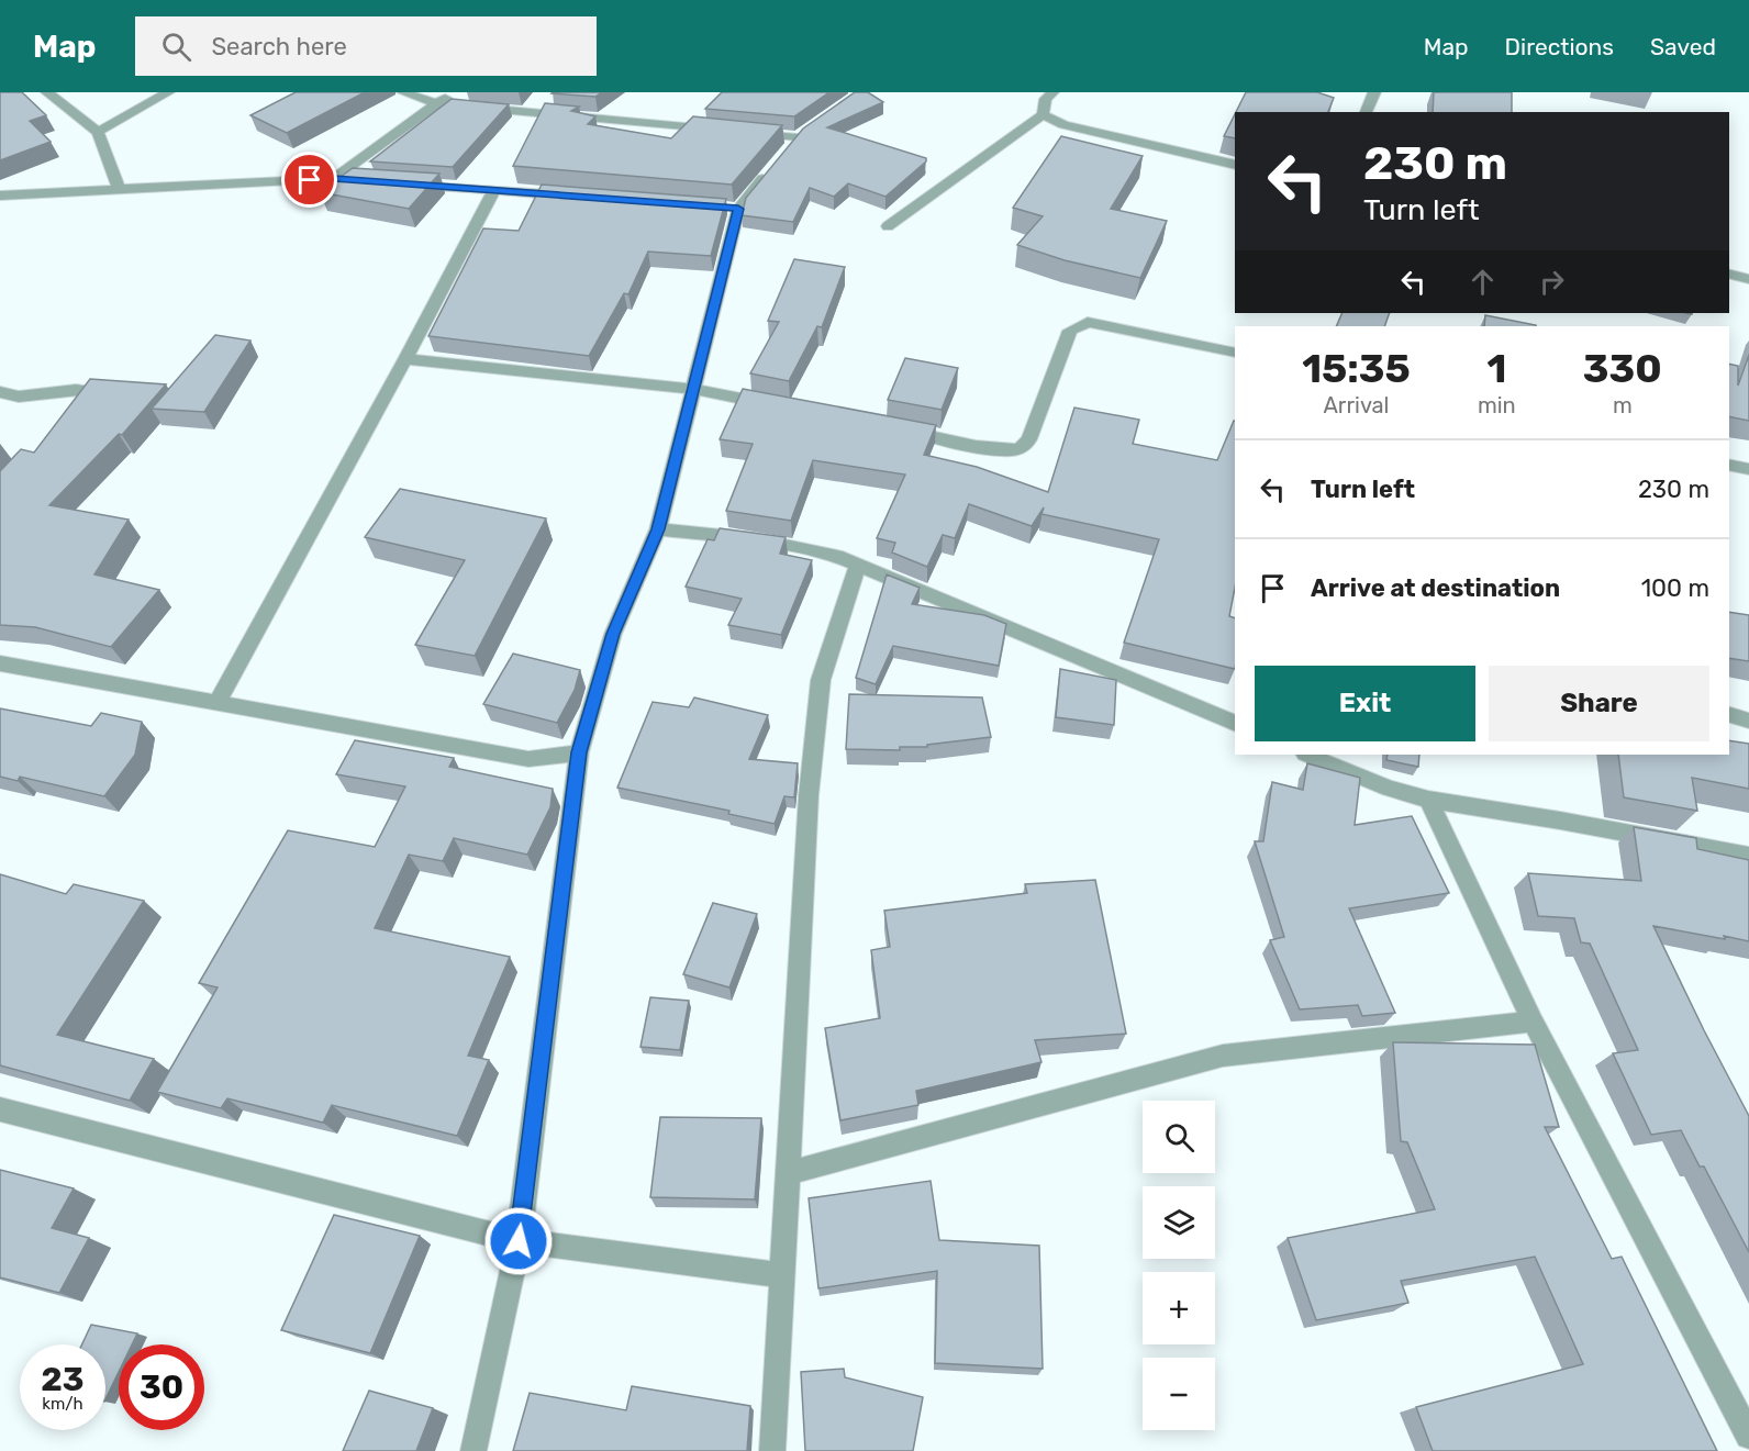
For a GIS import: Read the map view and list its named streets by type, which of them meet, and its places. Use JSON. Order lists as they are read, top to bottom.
{
  "page": {
    "header": "Map",
    "search": "Search here",
    "nav": ["Map", "Directions", "Saved"],
    "turn": ["230 m", "Turn left"],
    "eta": [
      "15:35",
      "Arrival",
      "1",
      "min",
      "330",
      "m"
    ],
    "list": [
      {
        "name": "Turn left",
        "value": "230 m"
      },
      {
        "name": "Arrive at destination",
        "value": "100 m"
      }
    ],
    "buttons": ["Exit", "Share"],
    "map_buttons": ["+", "−"],
    "speed": "23 km/h",
    "limit": "30"
  }
}
